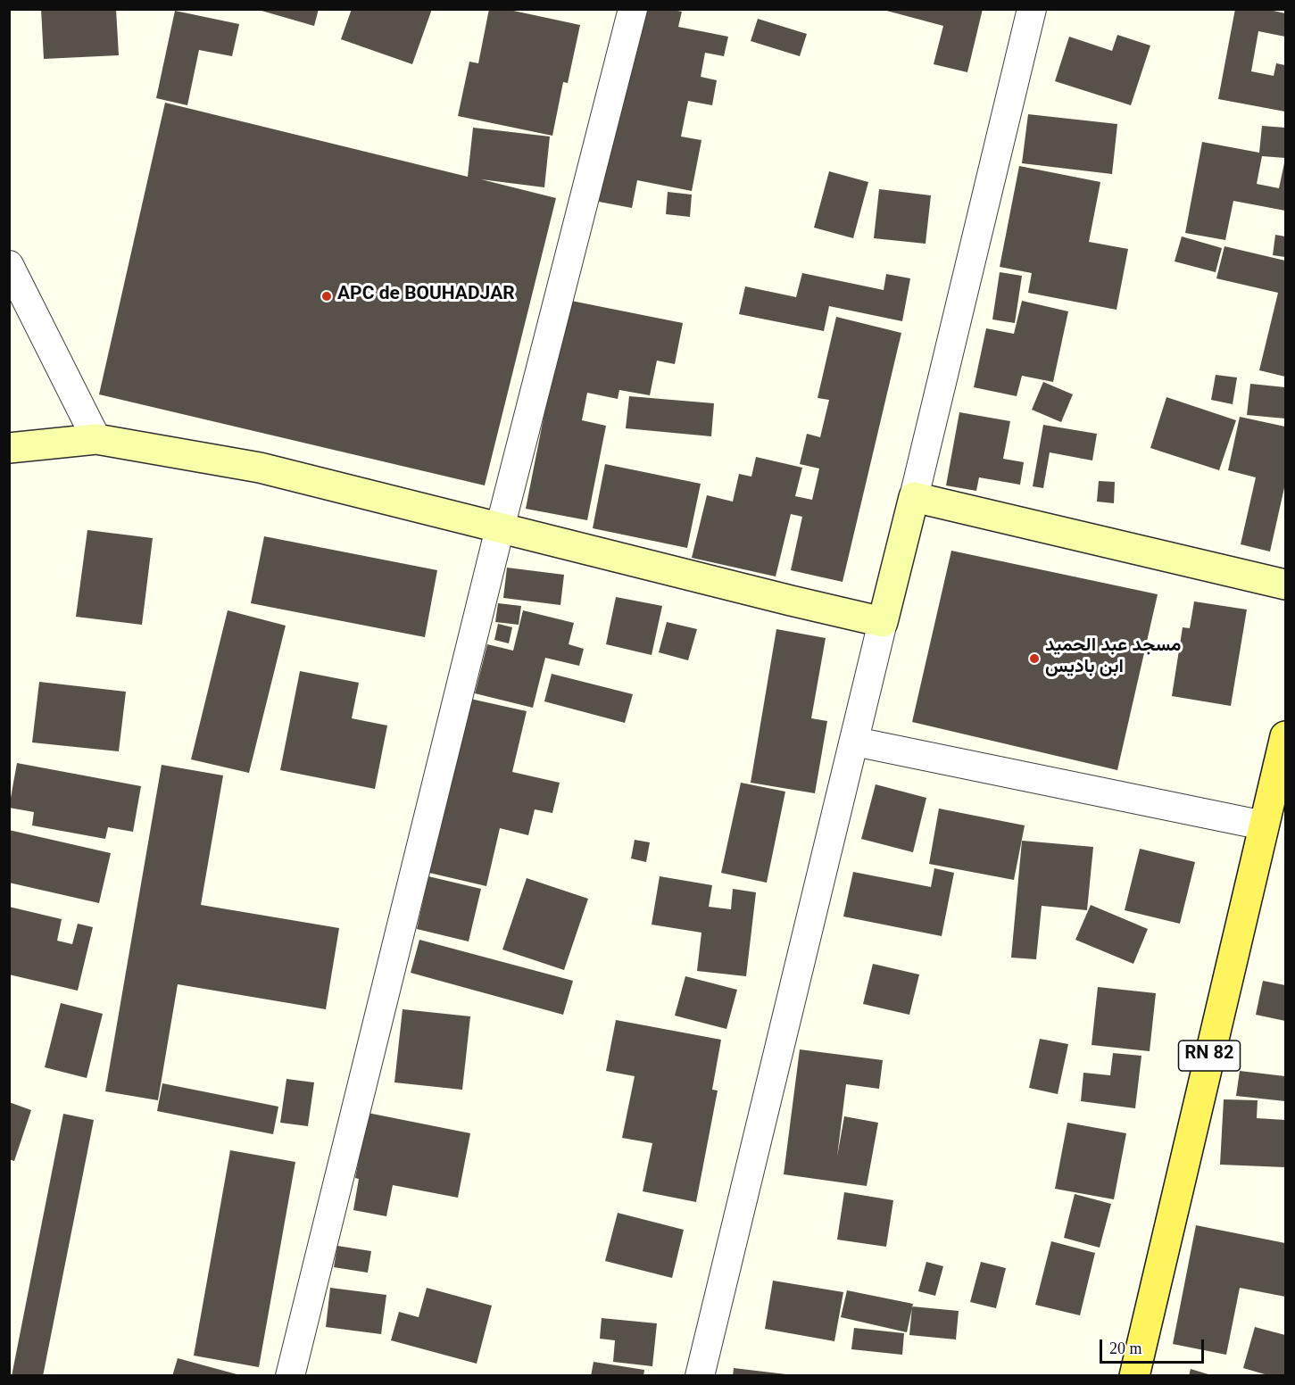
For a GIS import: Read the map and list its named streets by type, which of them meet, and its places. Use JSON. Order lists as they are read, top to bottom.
{
  "streets": {
    "main road": ["RN 82"]
  },
  "places": ["APC de BOUHADJAR", "مسجد عبد الحميد ابن باديس"],
  "scale_bar": "20 m"
}
